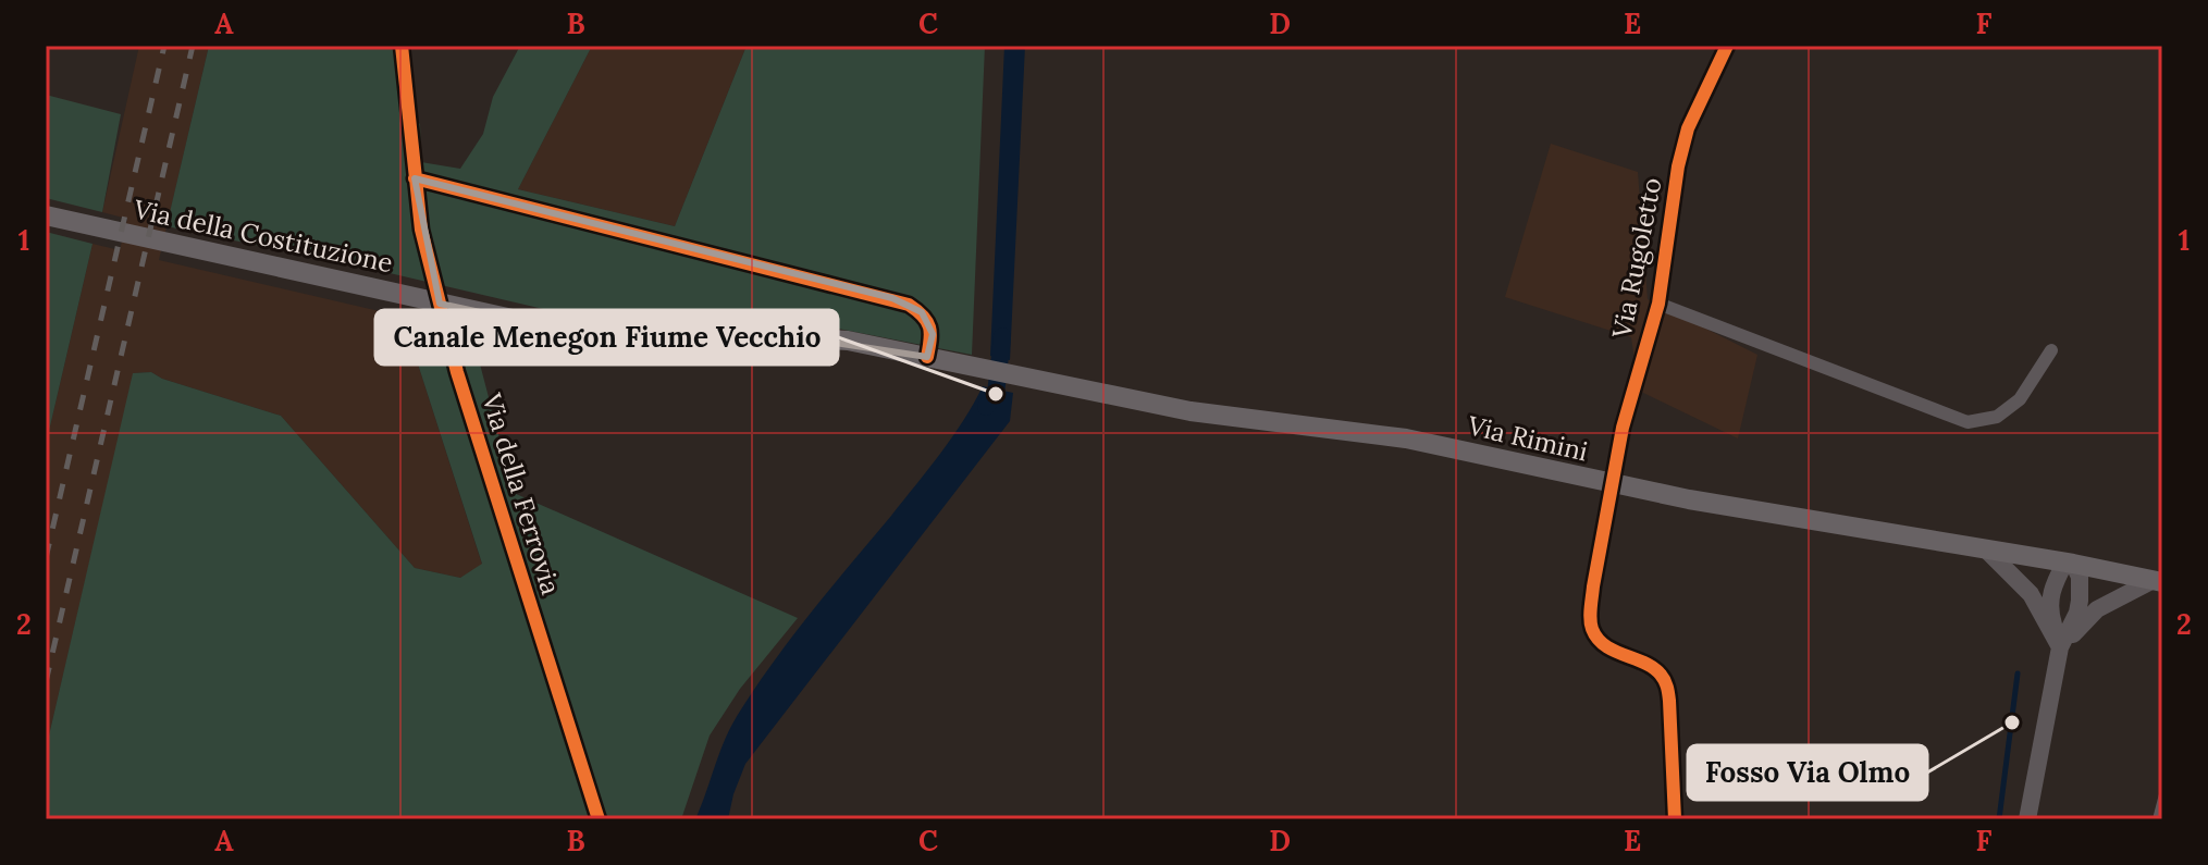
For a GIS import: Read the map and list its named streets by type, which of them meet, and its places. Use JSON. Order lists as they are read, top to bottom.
{
  "streets": {
    "main road": ["Via della Costituzione", "Via Rimini"],
    "street": ["Via Rugoletto", "Via della Ferrovia"]
  },
  "crossings": [
    ["Via della Costituzione", "Via Rimini"],
    ["Via Rugoletto", "Via Rimini"]
  ],
  "places": ["Canale Menegon Fiume Vecchio", "Fosso Via Olmo"],
  "grid": {
    "columns": [
      "A",
      "B",
      "C",
      "D",
      "E",
      "F"
    ],
    "rows": ["1", "2"]
  }
}
